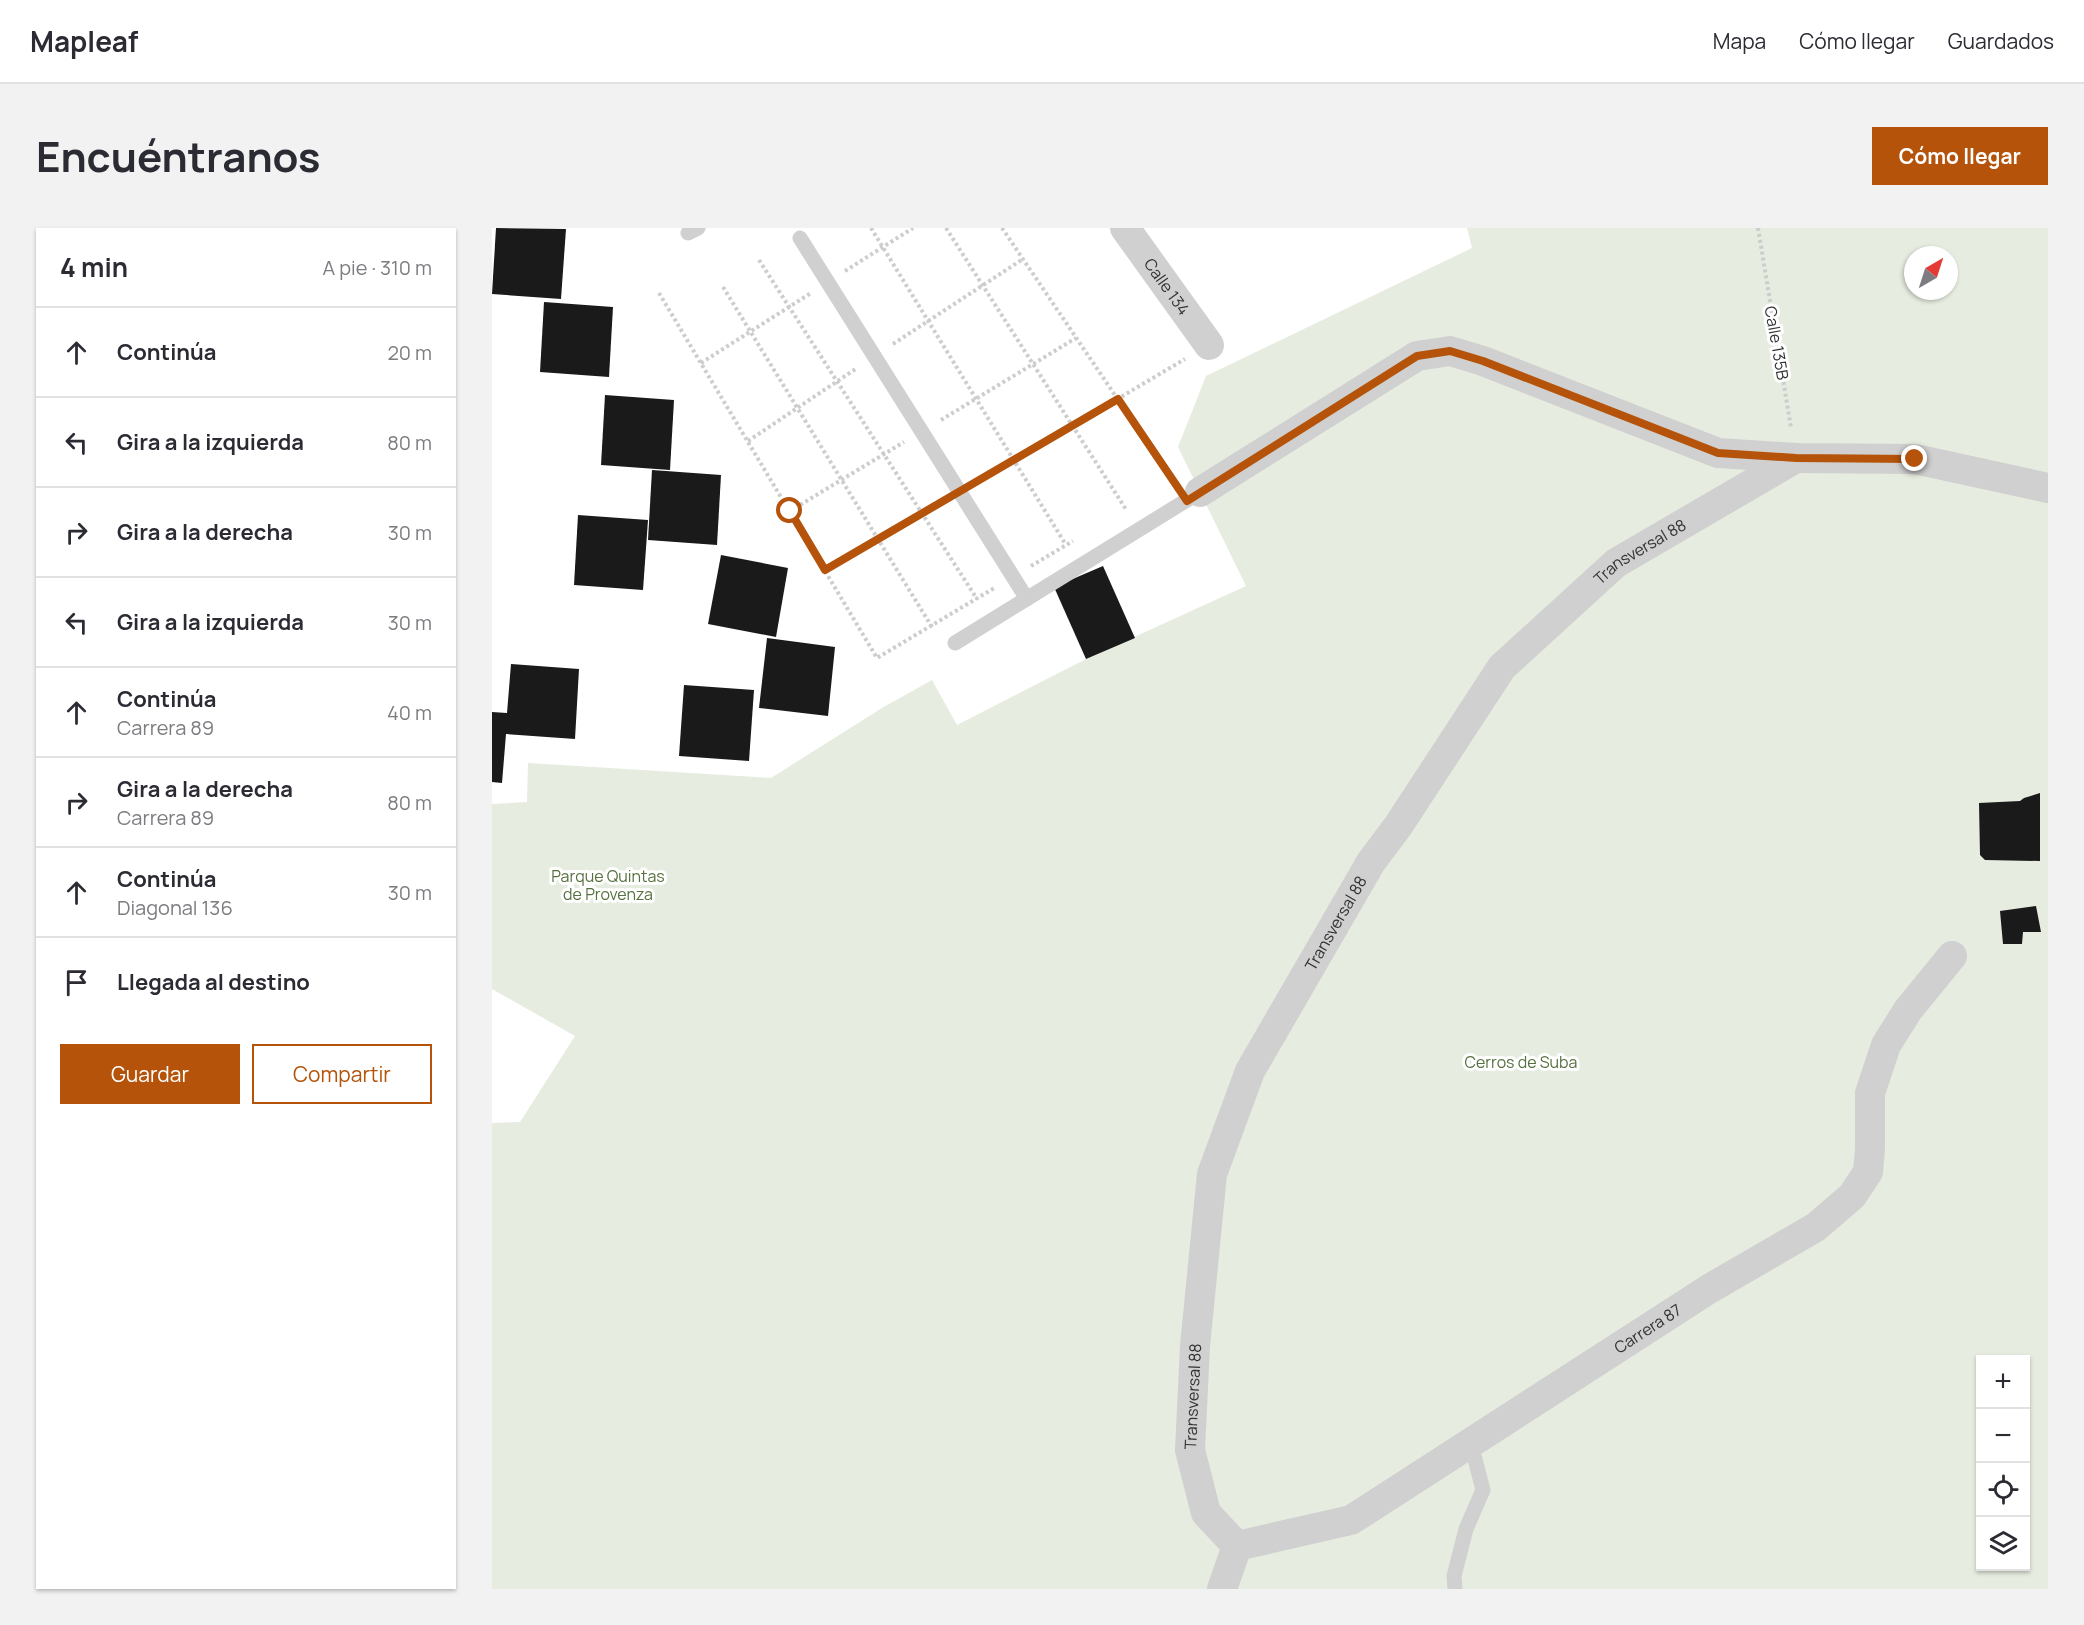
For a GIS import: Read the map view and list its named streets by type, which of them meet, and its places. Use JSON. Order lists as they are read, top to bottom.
{
  "streets": {
    "street": ["Calle 134", "Transversal 88", "Carrera 87"],
    "path": ["Calle 135B"]
  },
  "crossings": [
    ["Calle 135B", "Transversal 88"],
    ["Transversal 88", "Carrera 87"]
  ],
  "parks": ["Parque Quintas de Provenza", "Cerros de Suba"],
  "north": "top right",
  "page": {
    "header": "Mapleaf",
    "nav": ["Mapa", "Cómo llegar", "Guardados"],
    "title": "Encuéntranos",
    "buttons": [
      "Cómo llegar",
      ["Guardar", "Compartir"]
    ],
    "heading": ["4 min", "A pie · 310 m"],
    "list": [
      ["Continúa", "20 m"],
      ["Gira a la izquierda", "80 m"],
      ["Gira a la derecha", "30 m"],
      ["Gira a la izquierda", "30 m"],
      ["Continúa", "Carrera 89", "40 m"],
      ["Gira a la derecha", "Carrera 89", "80 m"],
      ["Continúa", "Diagonal 136", "30 m"],
      "Llegada al destino"
    ],
    "map_buttons": ["+", "−"]
  }
}
